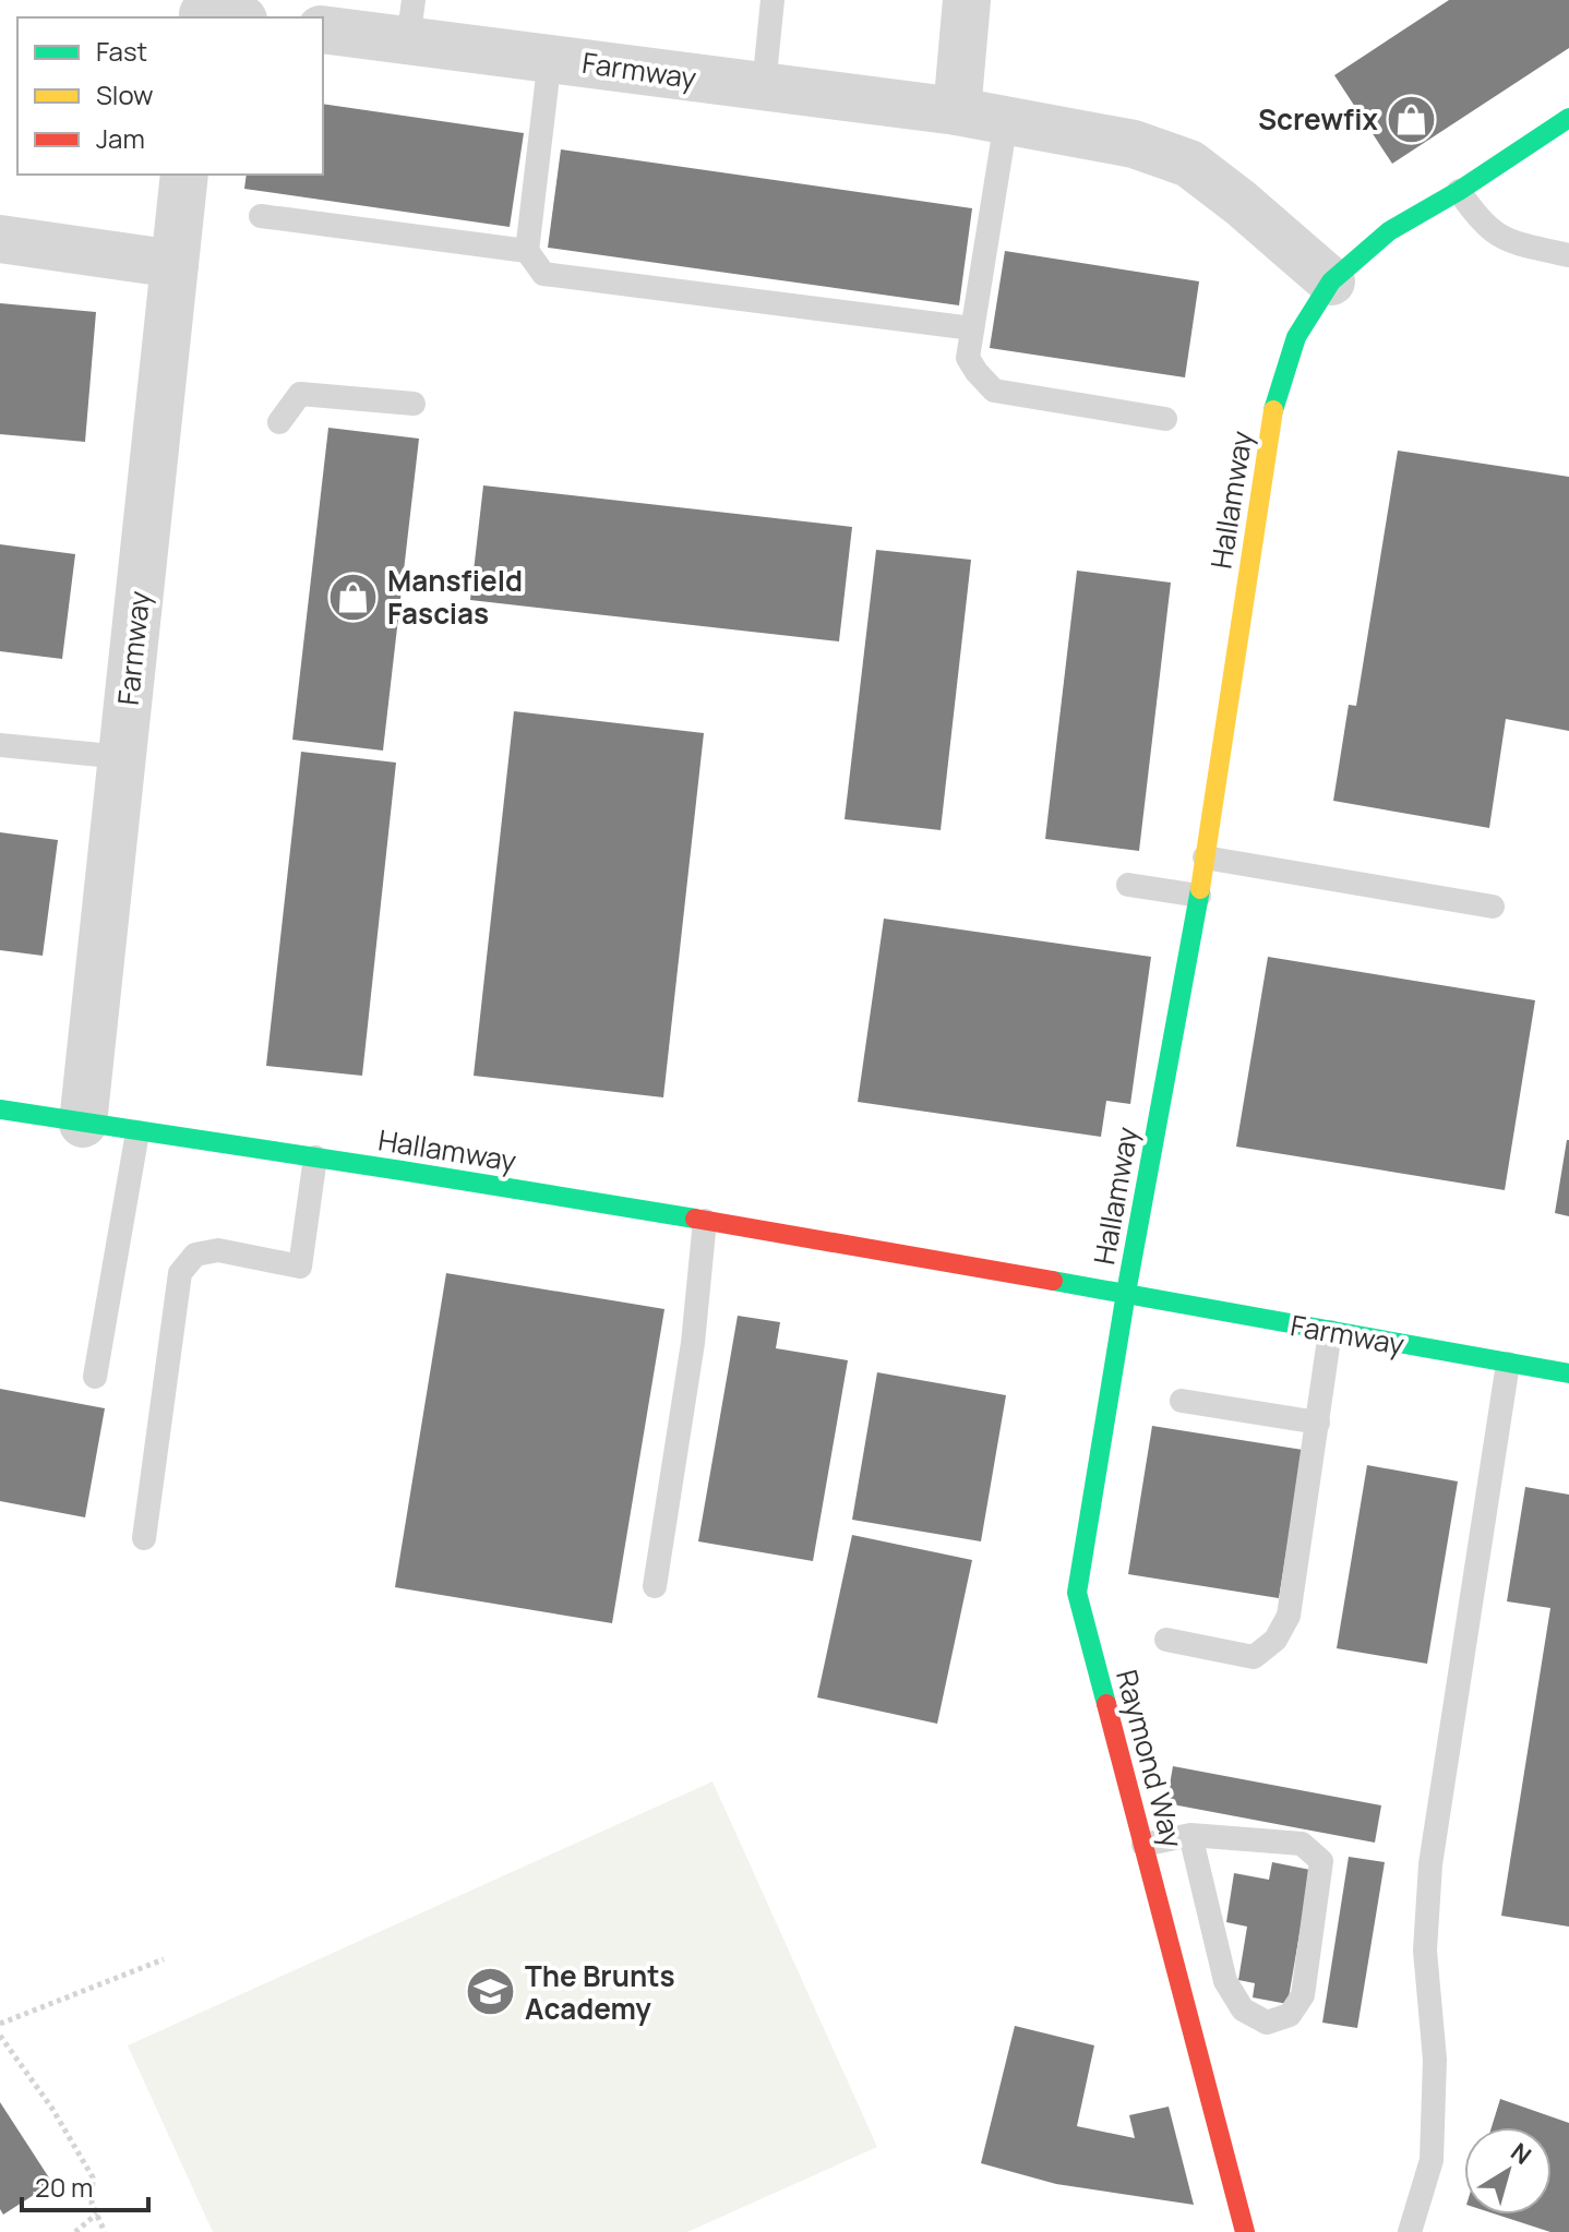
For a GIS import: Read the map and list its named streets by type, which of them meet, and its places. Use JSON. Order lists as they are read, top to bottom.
{
  "streets": {
    "street": ["Farmway", "Hallamway", "Raymond Way"]
  },
  "crossings": [
    ["Farmway", "Hallamway"],
    ["Farmway", "Raymond Way"],
    ["Hallamway", "Raymond Way"]
  ],
  "places": {
    "shop": ["Screwfix", "Mansfield Fascias"],
    "school or university": ["The Brunts Academy"]
  },
  "legend": ["Fast", "Slow", "Jam"],
  "scale_bar": "20 m",
  "north": "top right"
}
